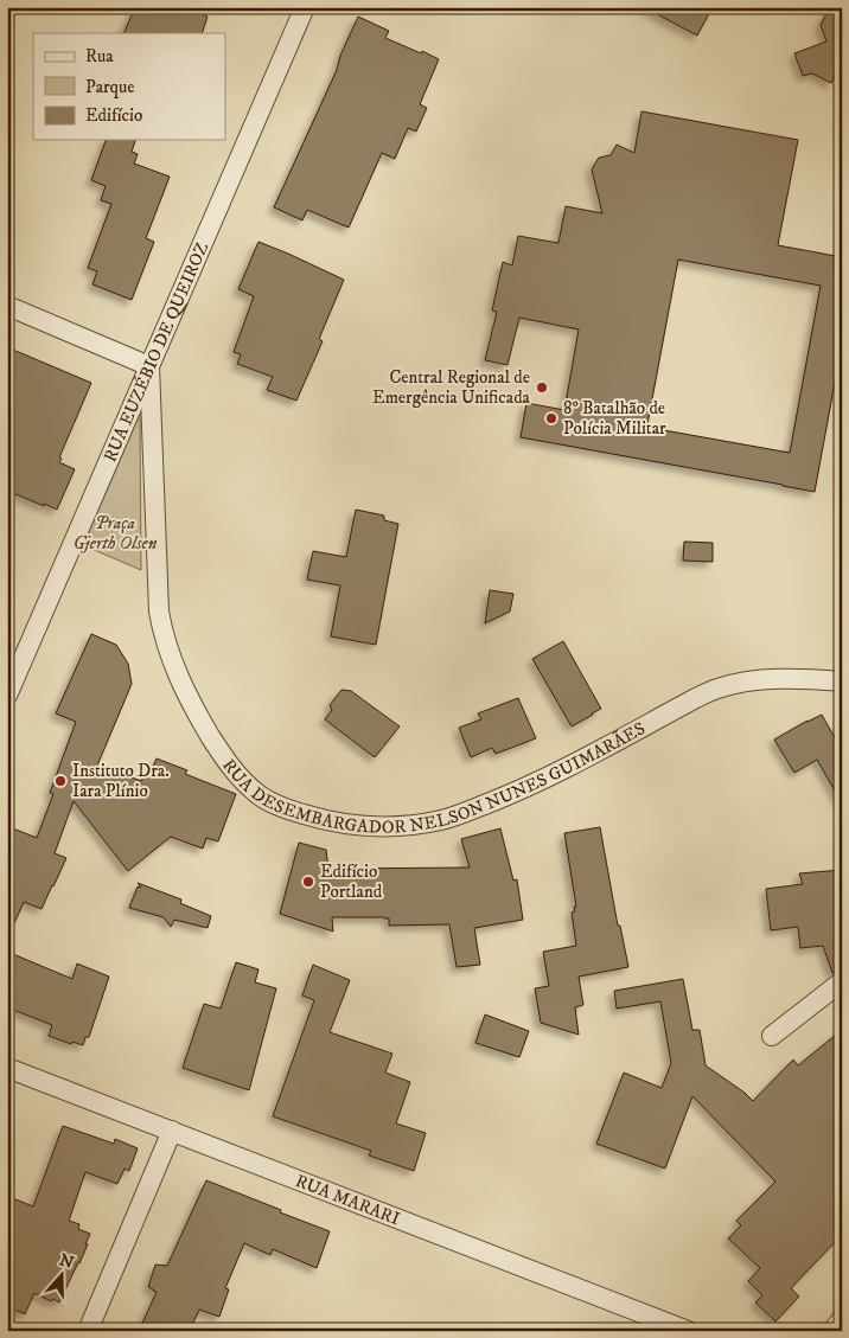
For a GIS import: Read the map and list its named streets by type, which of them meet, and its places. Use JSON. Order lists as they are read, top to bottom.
{
  "streets": {
    "street": ["RUA EUZÉBIO DE QUEIROZ", "RUA DESEMBARGADOR NELSON NUNES GUIMARÃES", "RUA MARARI"]
  },
  "crossings": [
    ["RUA EUZÉBIO DE QUEIROZ", "RUA DESEMBARGADOR NELSON NUNES GUIMARÃES"]
  ],
  "parks": ["Praça Gjerth Olsen"],
  "places": [
    "Central Regional de Emergência Unificada",
    "8º Batalhão de Polícia Militar",
    "Instituto Dra. Iara Plínio",
    "Edifício Portland"
  ],
  "legend": ["Rua", "Parque", "Edifício"],
  "north": "top"
}
